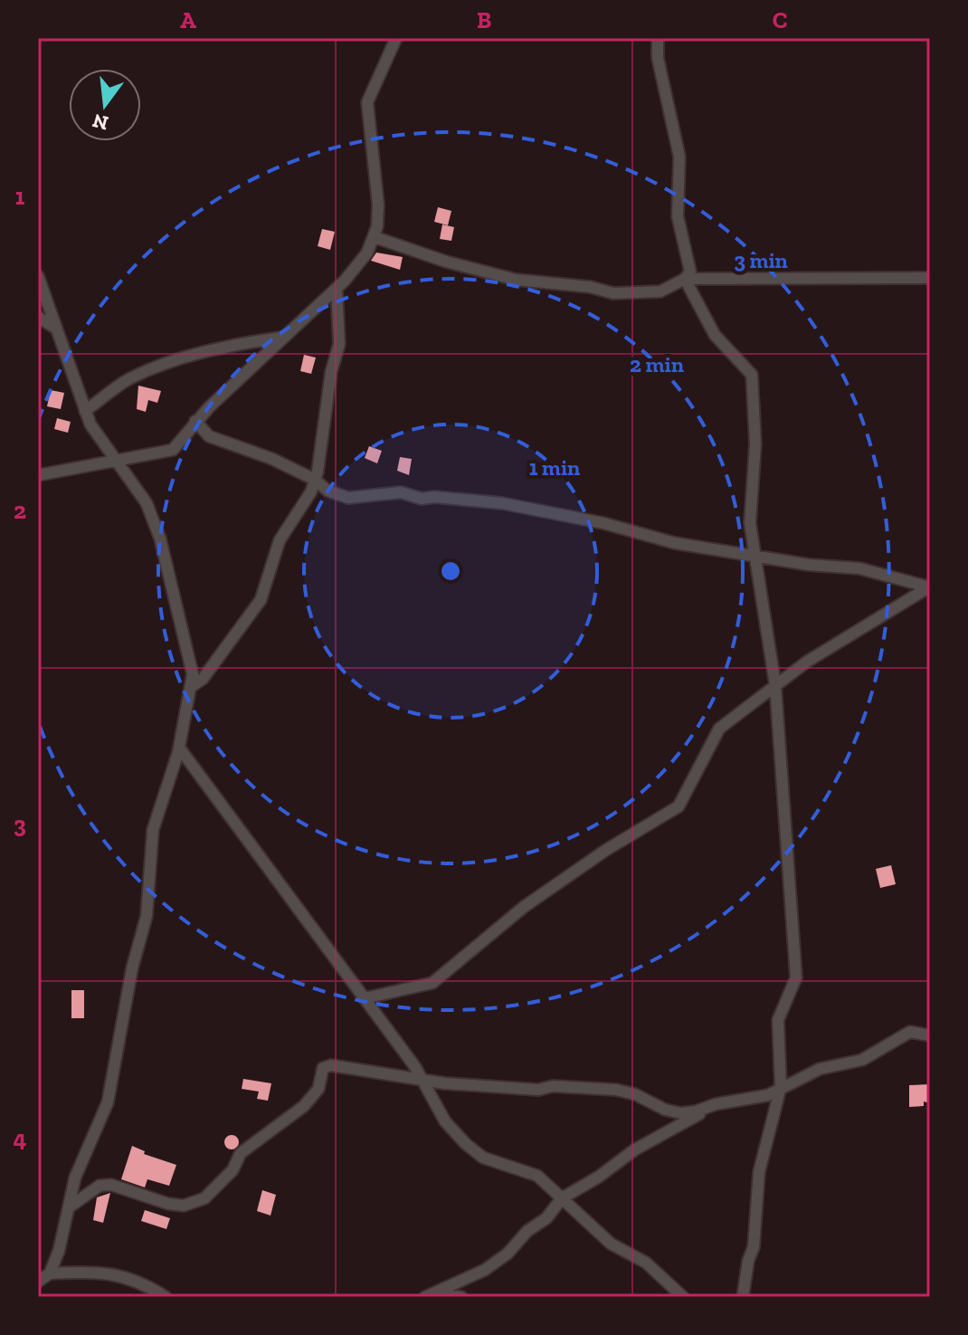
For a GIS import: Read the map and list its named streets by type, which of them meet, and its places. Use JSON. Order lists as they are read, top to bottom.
{
  "north": "bottom",
  "grid": {
    "columns": ["A", "B", "C"],
    "rows": [
      "1",
      "2",
      "3",
      "4"
    ]
  },
  "rings": ["3 min", "2 min", "1 min"]
}
